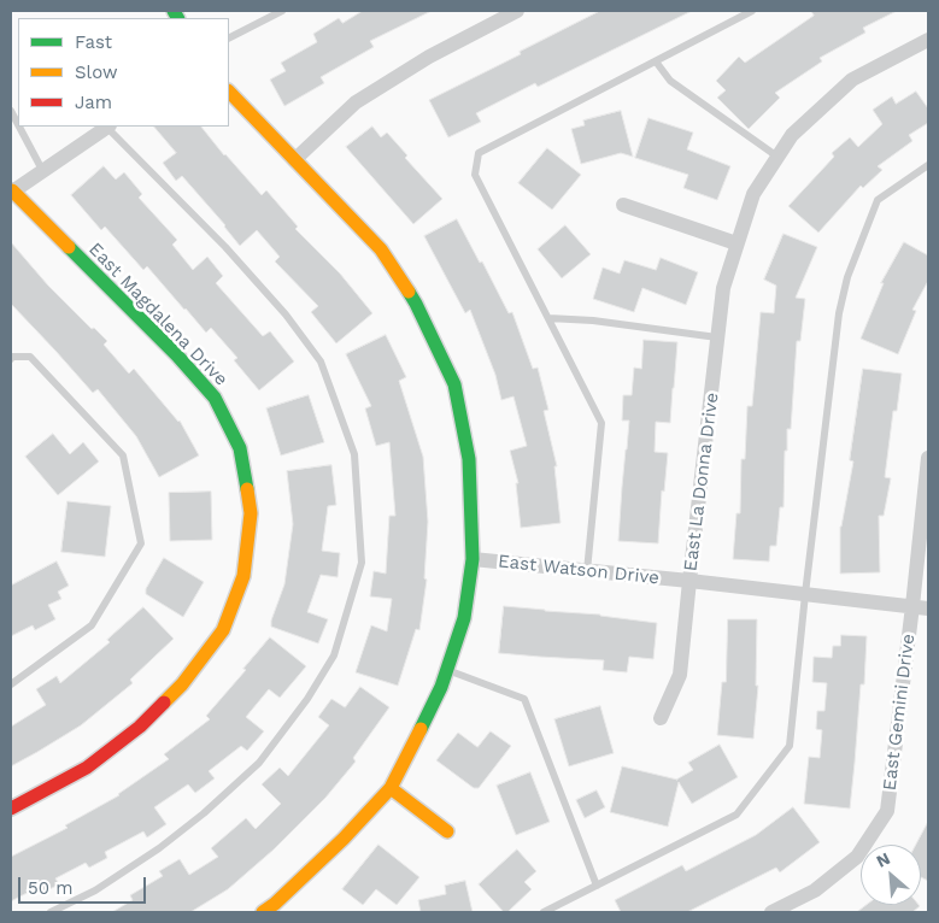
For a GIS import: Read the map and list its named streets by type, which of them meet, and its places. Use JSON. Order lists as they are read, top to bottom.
{
  "streets": {
    "street": [
      "East Magdalena Drive",
      "East La Donna Drive",
      "East Watson Drive",
      "East Gemini Drive"
    ]
  },
  "crossings": [
    ["East La Donna Drive", "East Watson Drive"],
    ["East Watson Drive", "East Gemini Drive"]
  ],
  "legend": ["Fast", "Slow", "Jam"],
  "scale_bar": "50 m",
  "north": "top left"
}
